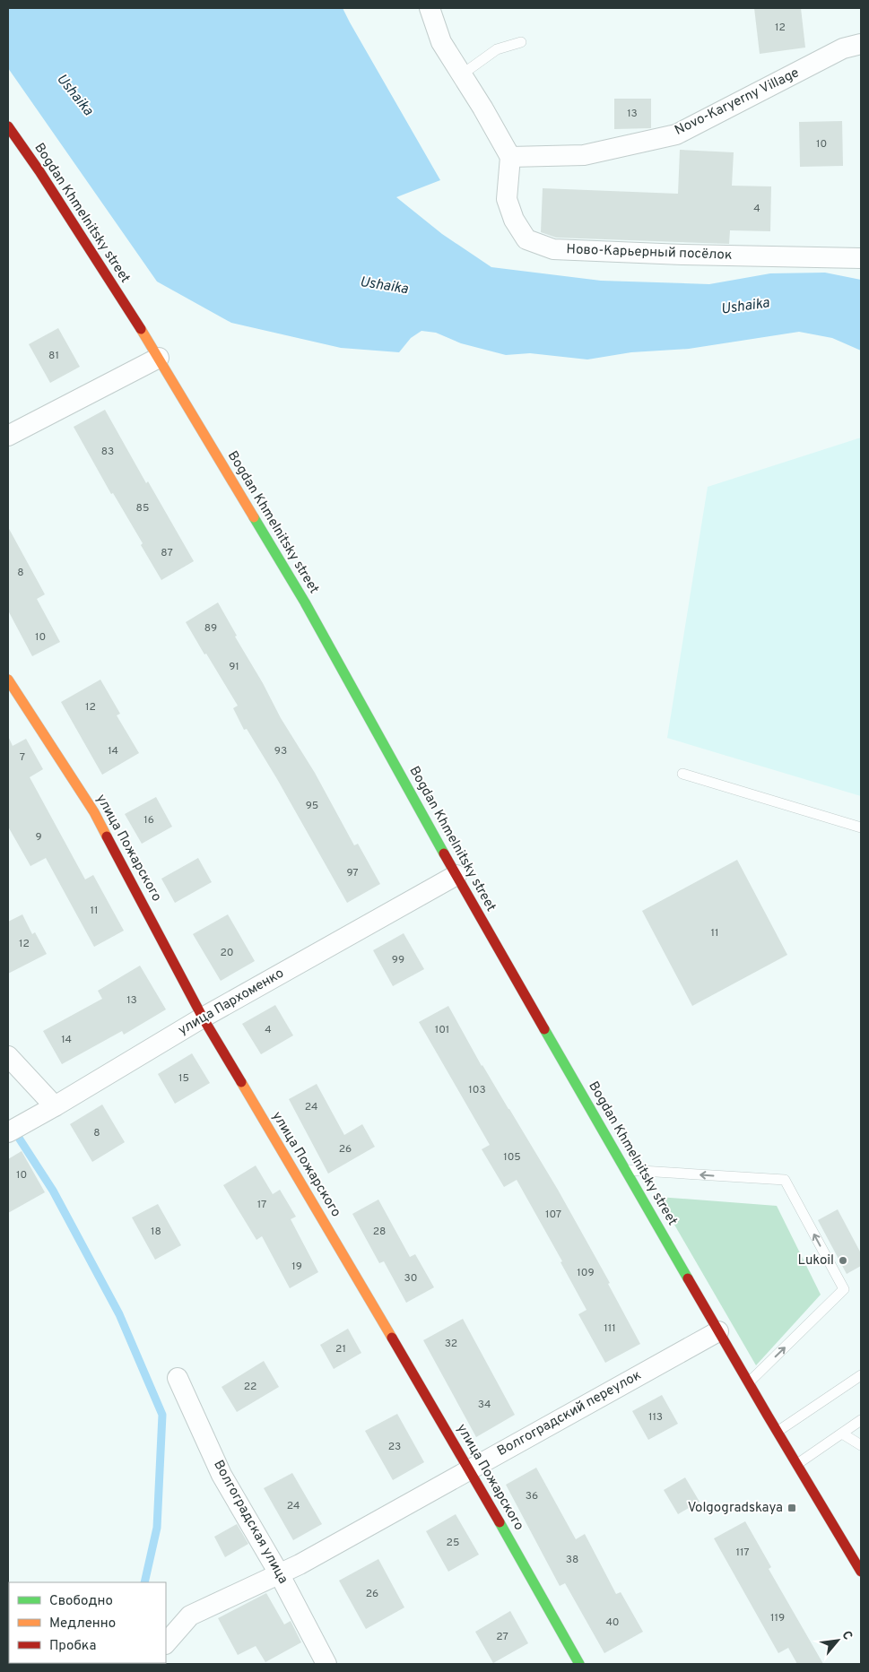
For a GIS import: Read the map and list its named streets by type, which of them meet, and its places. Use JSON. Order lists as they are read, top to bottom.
{
  "streets": {
    "street": [
      "Novo-Karyerny Village",
      "Bogdan Khmelnitsky street",
      "Ново-Карьерный посёлок",
      "улица Пожарского",
      "улица Пархоменко",
      "Волгоградский переулок",
      "Волгоградская улица"
    ]
  },
  "crossings": [
    ["Novo-Karyerny Village", "Ново-Карьерный посёлок"],
    ["Bogdan Khmelnitsky street", "улица Пархоменко"],
    ["Bogdan Khmelnitsky street", "Волгоградский переулок"],
    ["улица Пожарского", "улица Пархоменко"],
    ["улица Пожарского", "Волгоградский переулок"],
    ["Волгоградский переулок", "Волгоградская улица"]
  ],
  "water": ["Ushaika"],
  "places": {
    "other": ["Lukoil"],
    "transit": ["Volgogradskaya"]
  },
  "house_numbers": [
    "12",
    "13",
    "10",
    "4",
    "81",
    "83",
    "85",
    "87",
    "8",
    "89",
    "10",
    "91",
    "12",
    "14",
    "93",
    "7",
    "95",
    "16",
    "9",
    "97",
    "11",
    "11",
    "12",
    "20",
    "99",
    "13",
    "4",
    "101",
    "14",
    "15",
    "103",
    "24",
    "8",
    "26",
    "105",
    "10",
    "17",
    "107",
    "18",
    "28",
    "19",
    "109",
    "30",
    "111",
    "32",
    "21",
    "22",
    "34",
    "113",
    "23",
    "36",
    "24",
    "25",
    "117",
    "38",
    "26",
    "119",
    "40",
    "27"
  ],
  "legend": ["Свободно", "Медленно", "Пробка"],
  "north": "top right"
}
